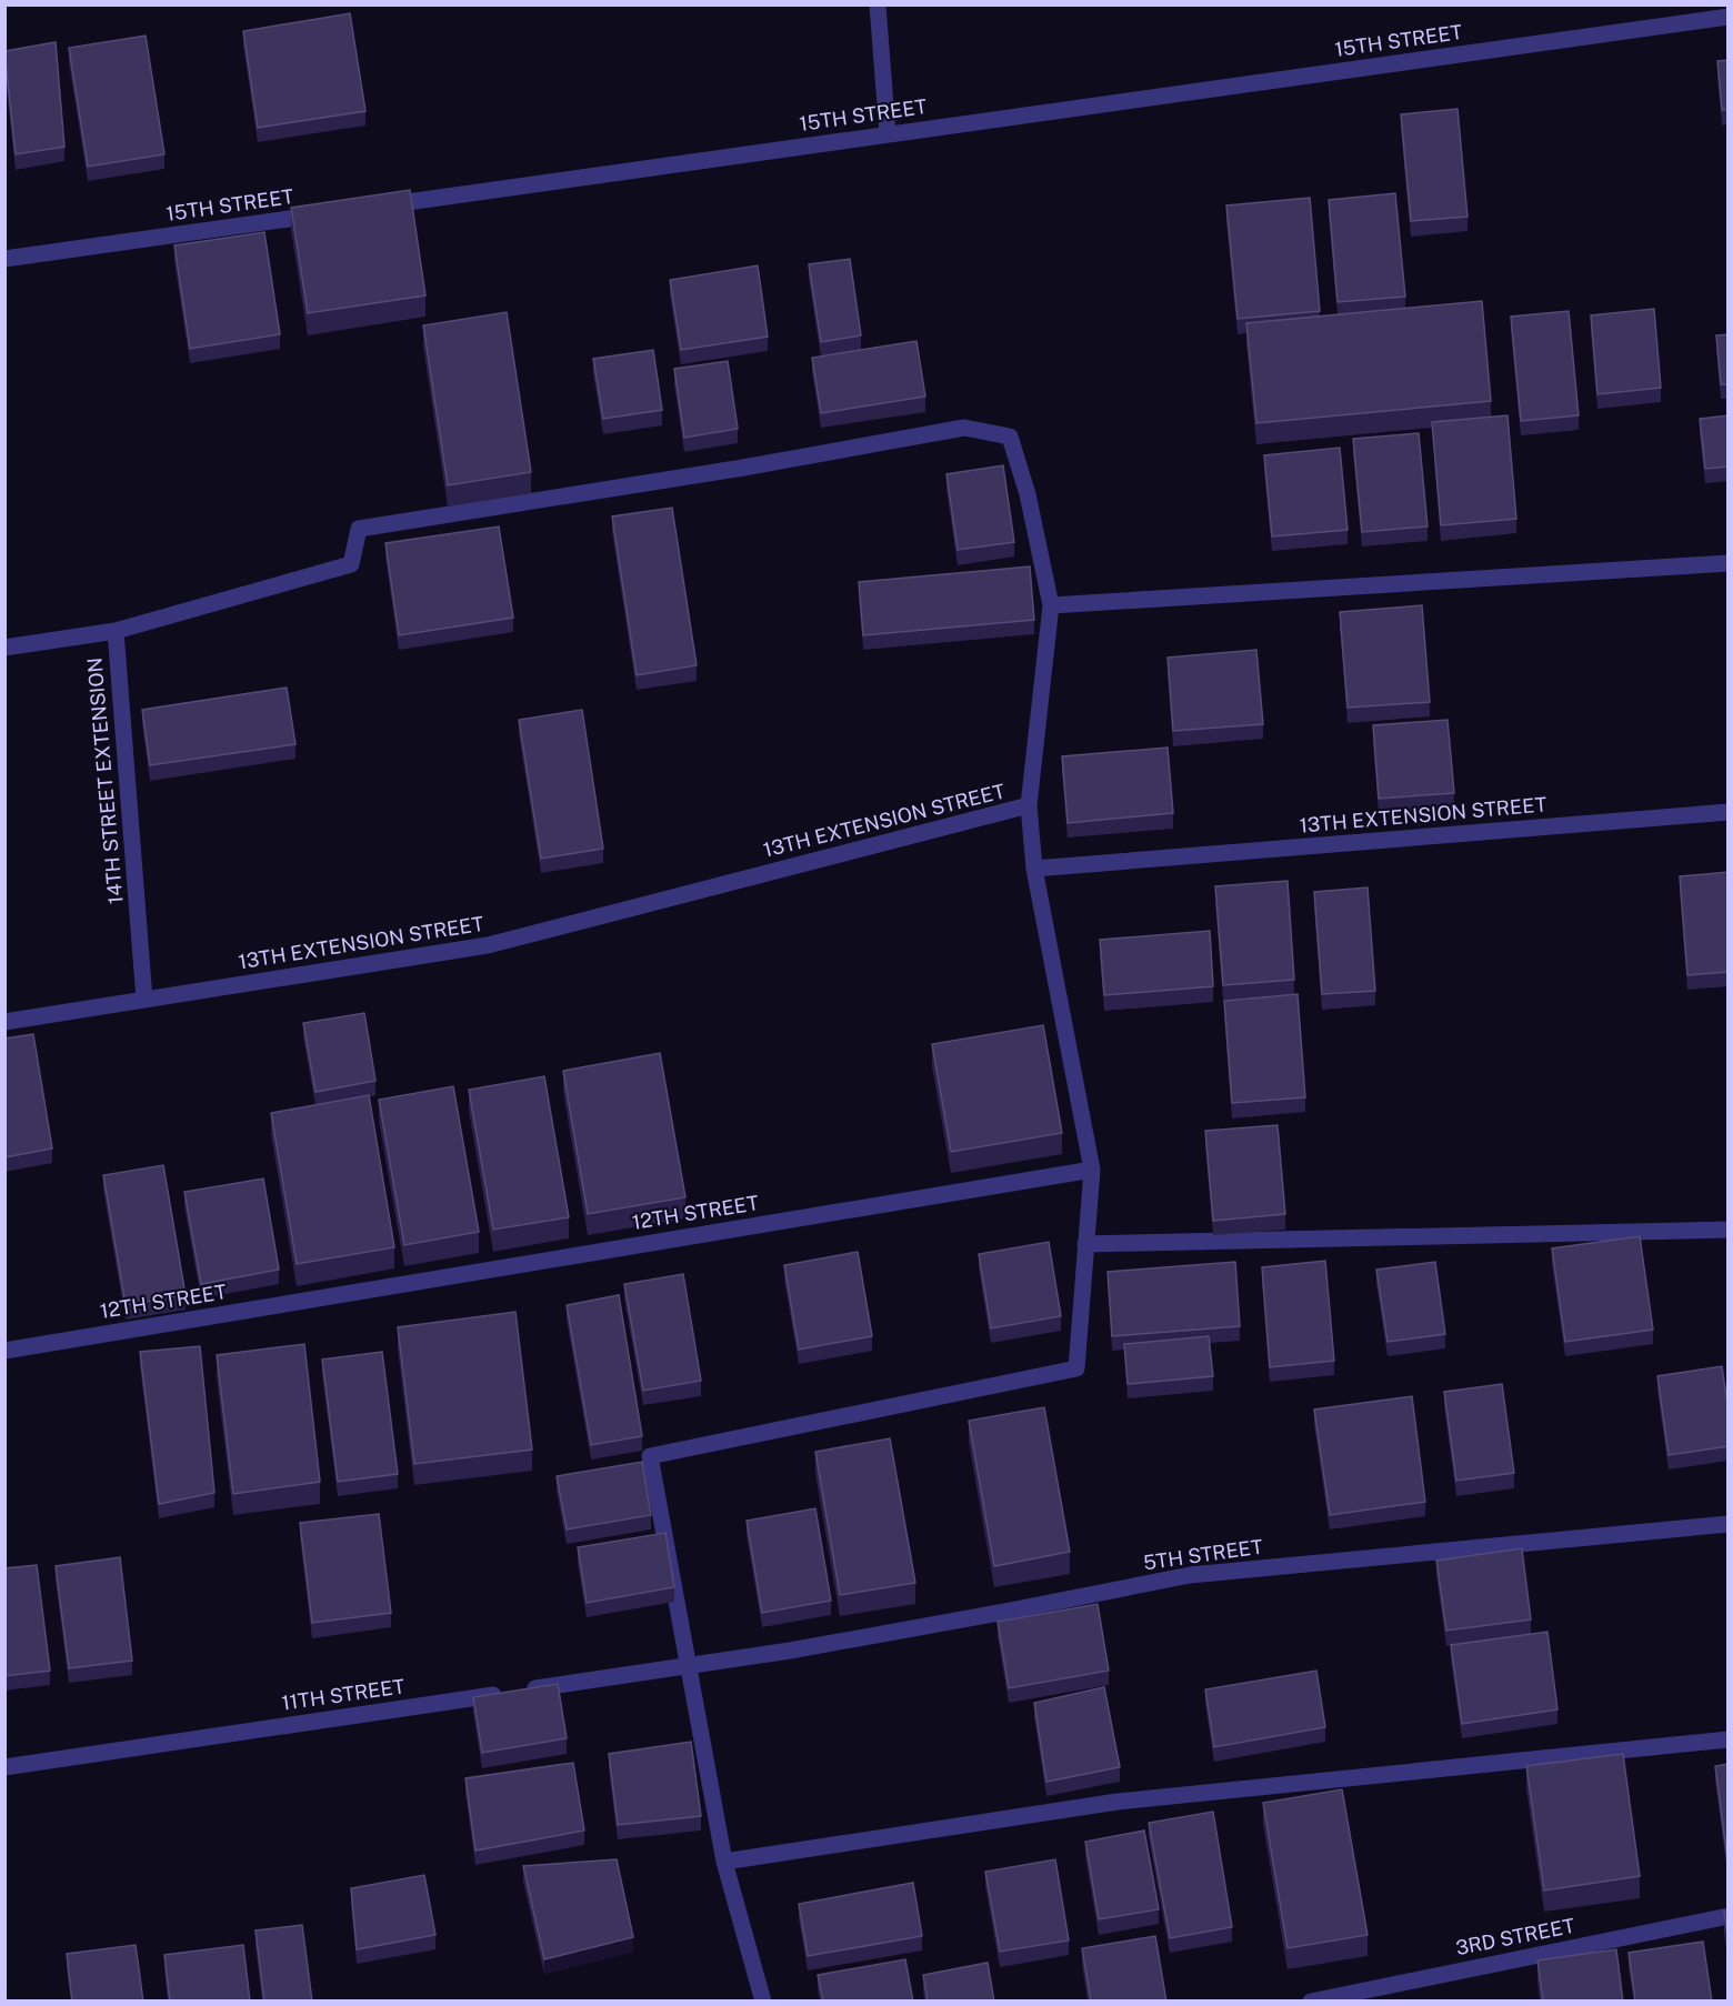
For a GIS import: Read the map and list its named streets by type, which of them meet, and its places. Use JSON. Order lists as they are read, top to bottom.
{
  "streets": {
    "street": [
      "15TH STREET",
      "14TH STREET EXTENSION",
      "13TH EXTENSION STREET",
      "12TH STREET",
      "5TH STREET",
      "11TH STREET",
      "3RD STREET"
    ]
  },
  "crossings": [
    ["14TH STREET EXTENSION", "13TH EXTENSION STREET"],
    ["5TH STREET", "11TH STREET"]
  ]
}
